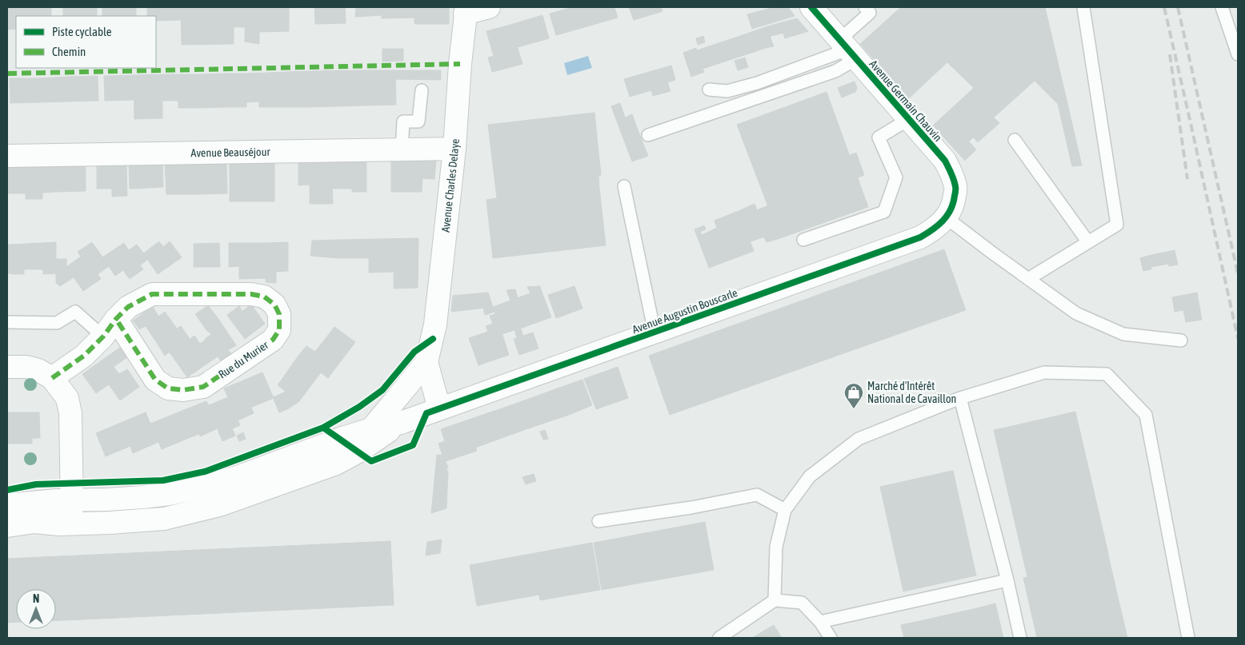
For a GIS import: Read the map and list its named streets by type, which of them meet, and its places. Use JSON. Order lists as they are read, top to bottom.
{
  "streets": {
    "street": [
      "Avenue Germain Chauvin",
      "Avenue Beauséjour",
      "Avenue Charles Delaye",
      "Avenue Augustin Bouscarle",
      "Rue du Murier"
    ]
  },
  "crossings": [
    ["Avenue Germain Chauvin", "Avenue Augustin Bouscarle"],
    ["Avenue Beauséjour", "Avenue Charles Delaye"],
    ["Avenue Charles Delaye", "Avenue Augustin Bouscarle"]
  ],
  "places": {
    "shop": ["Marché d'Intérêt National de Cavaillon"]
  },
  "legend": ["Piste cyclable", "Chemin"],
  "north": "top"
}
